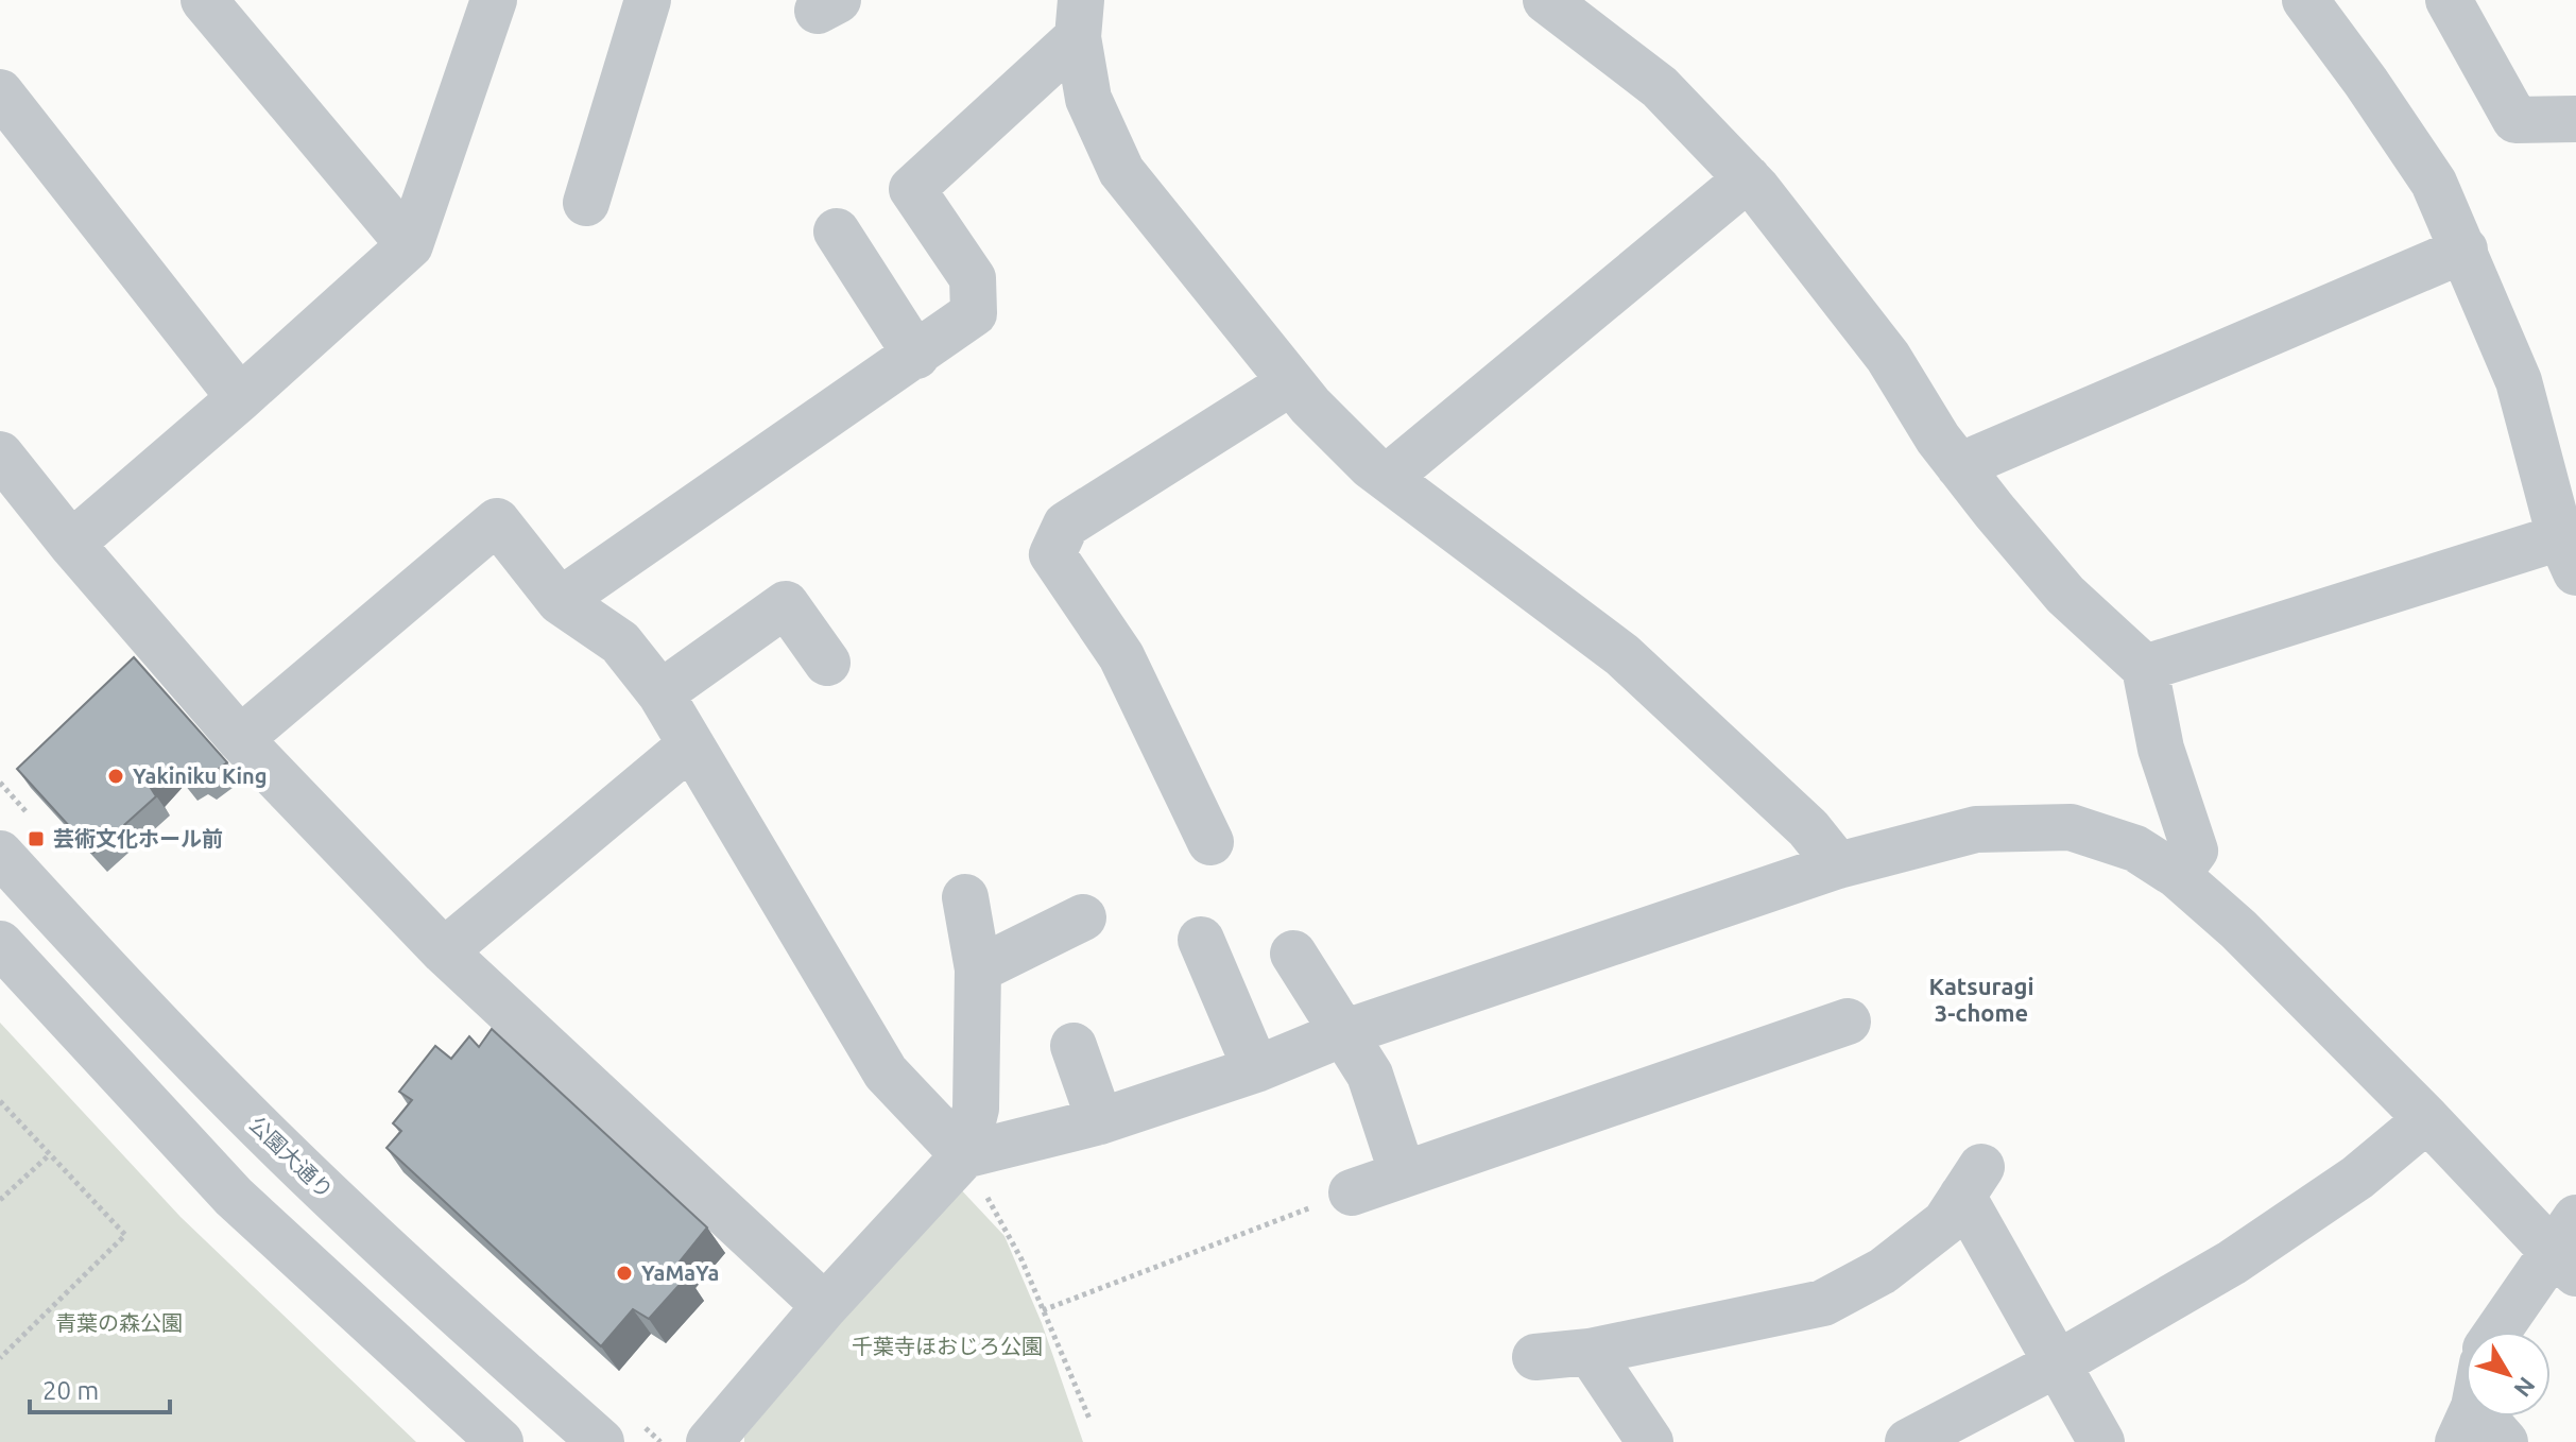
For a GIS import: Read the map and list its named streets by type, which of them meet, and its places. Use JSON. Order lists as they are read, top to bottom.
{
  "streets": {
    "street": ["公園大通り"]
  },
  "districts": ["Katsuragi 3-chome"],
  "parks": ["青葉の森公園", "千葉寺ほおじろ公園"],
  "places": {
    "other": ["Yakiniku King", "YaMaYa"],
    "transit": ["芸術文化ホール前"]
  },
  "scale_bar": "20 m",
  "north": "bottom right"
}
